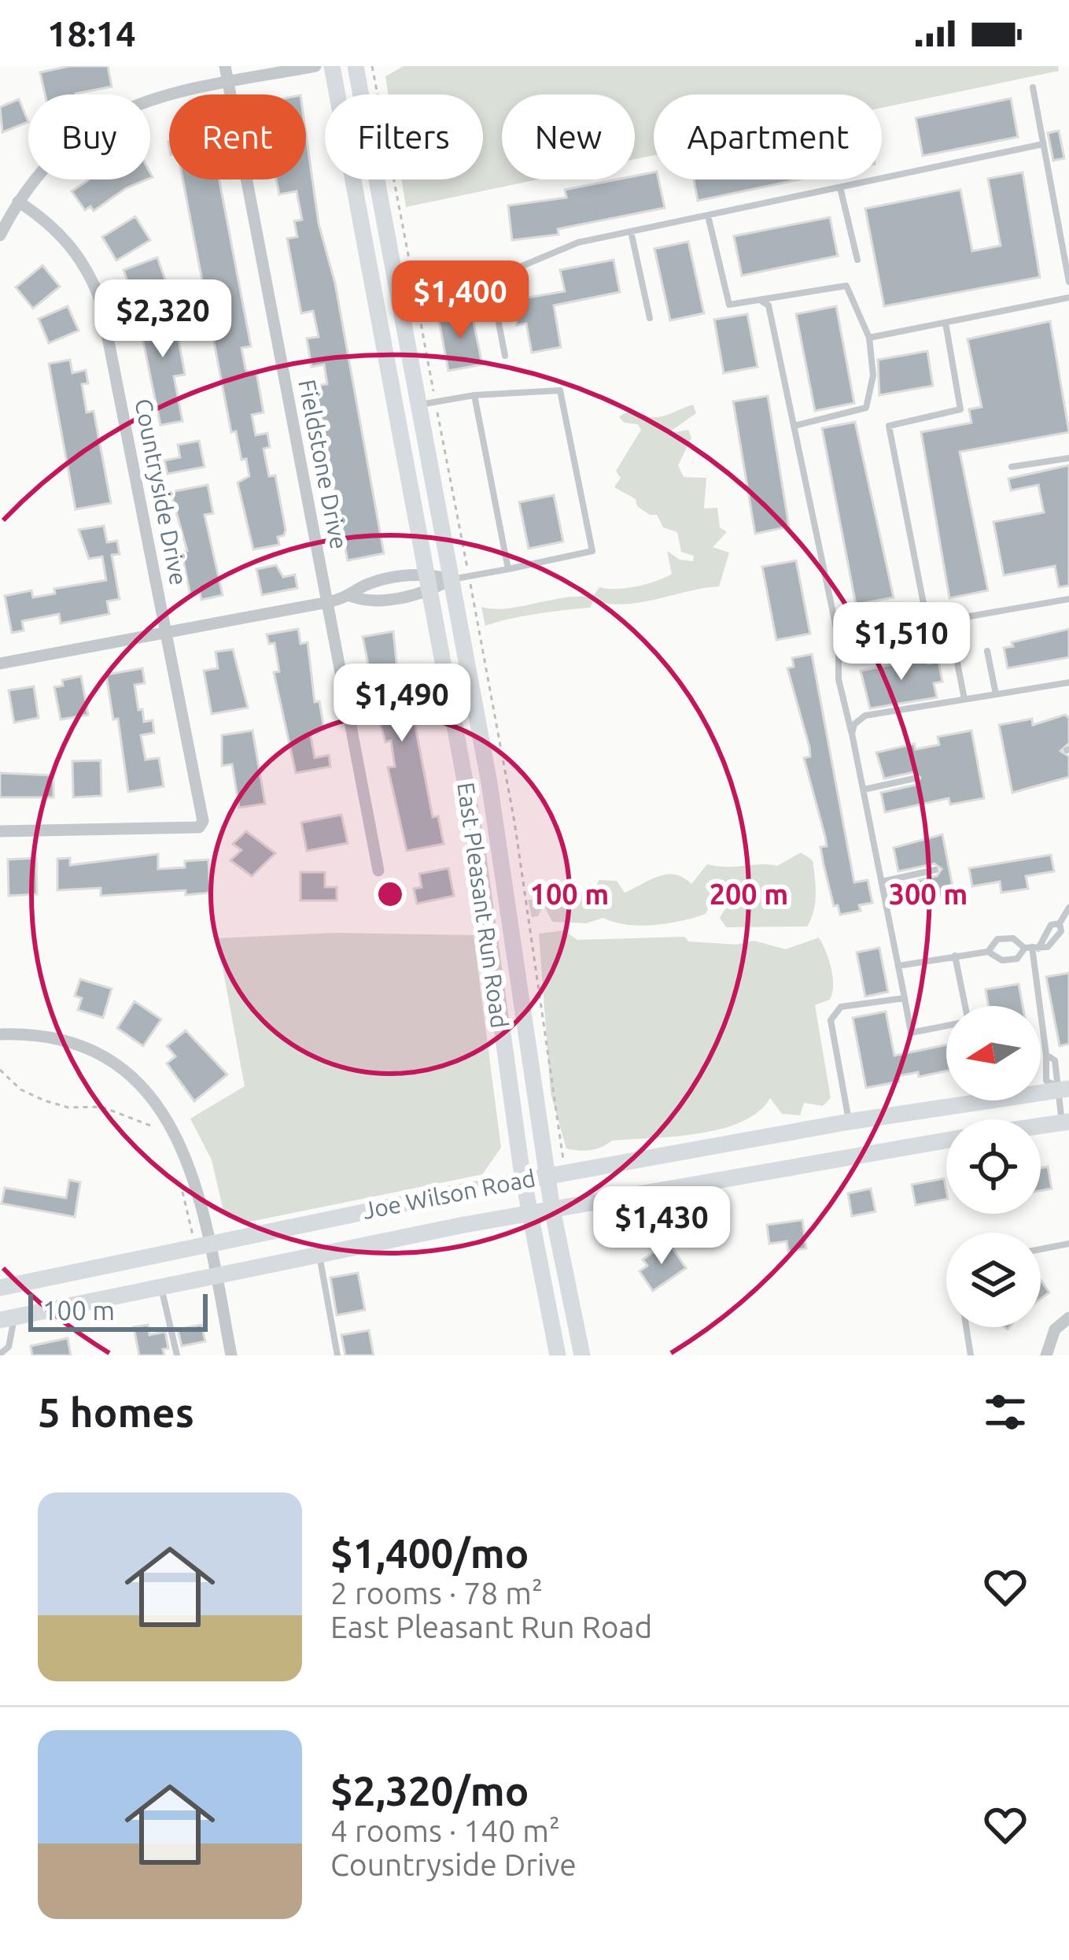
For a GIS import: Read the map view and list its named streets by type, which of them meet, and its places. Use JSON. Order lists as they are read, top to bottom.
{
  "streets": {
    "main road": ["East Pleasant Run Road", "Joe Wilson Road"],
    "street": ["Fieldstone Drive", "Countryside Drive"]
  },
  "crossings": [
    ["East Pleasant Run Road", "Joe Wilson Road"]
  ],
  "scale_bar": "100 m",
  "north": "left",
  "page": {
    "status": "18:14",
    "chip": [
      "Buy",
      "Rent",
      "Filters",
      "New",
      "Apartment"
    ],
    "price": [
      "$1,400",
      "$2,320",
      "$1,510",
      "$1,490",
      "$1,430"
    ],
    "scale": "100 m",
    "heading": "5 homes",
    "list": [
      {
        "name": "$1,400/mo",
        "note": "2 rooms · 78 m² · East Pleasant Run Road"
      },
      {
        "name": "$2,320/mo",
        "note": "4 rooms · 140 m² · Countryside Drive"
      }
    ]
  },
  "rings": ["100 m", "200 m", "300 m"]
}
